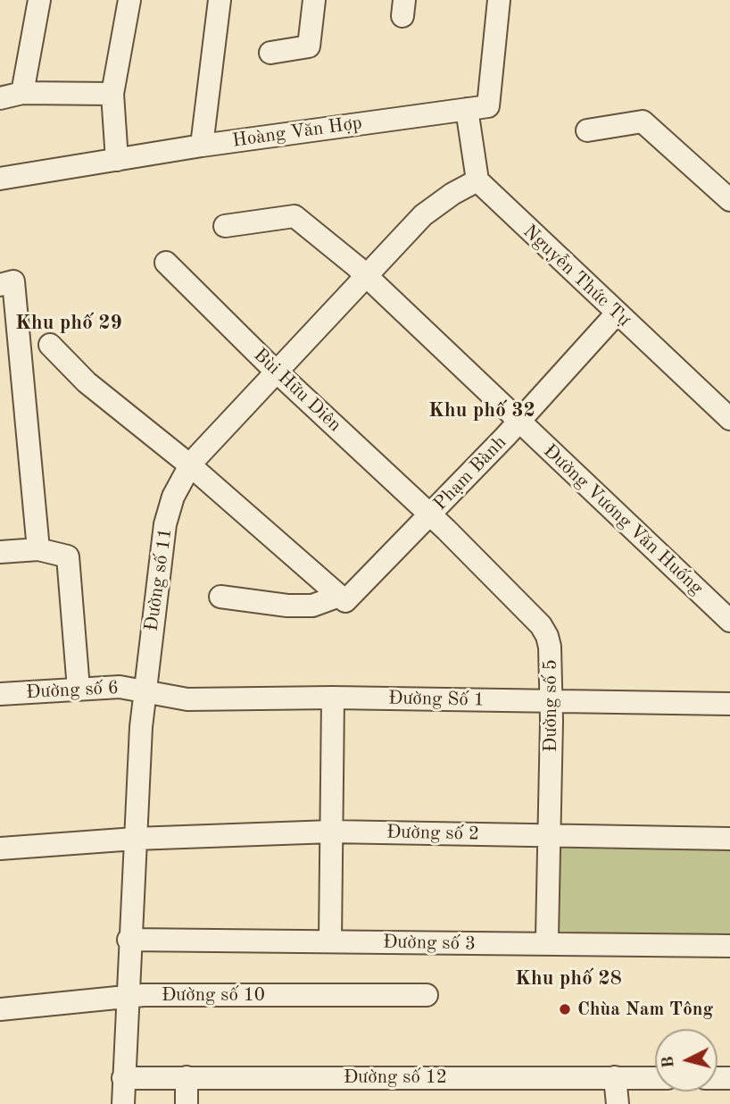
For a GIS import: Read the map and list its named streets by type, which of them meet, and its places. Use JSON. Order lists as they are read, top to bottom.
{
  "streets": {
    "street": [
      "Hoàng Văn Hợp",
      "Nguyễn Thức Tự",
      "Bùi Hữu Diên",
      "Phạm Bành",
      "Đường Vương Văn Huống",
      "Đường số 11",
      "Đường số 6",
      "Đường Số 1",
      "Đường số 5",
      "Đường số 2",
      "Đường số 3",
      "Đường số 10",
      "Đường số 12"
    ]
  },
  "crossings": [
    ["Nguyễn Thức Tự", "Phạm Bành"],
    ["Nguyễn Thức Tự", "Đường số 11"],
    ["Bùi Hữu Diên", "Phạm Bành"],
    ["Bùi Hữu Diên", "Đường số 11"],
    ["Bùi Hữu Diên", "Đường số 5"],
    ["Phạm Bành", "Đường Vương Văn Huống"],
    ["Phạm Bành", "Đường số 5"],
    ["Đường Vương Văn Huống", "Đường số 11"],
    ["Đường số 11", "Đường số 6"],
    ["Đường số 11", "Đường Số 1"],
    ["Đường số 11", "Đường số 2"],
    ["Đường số 11", "Đường số 3"],
    ["Đường số 11", "Đường số 10"],
    ["Đường số 11", "Đường số 12"],
    ["Đường số 6", "Đường Số 1"],
    ["Đường Số 1", "Đường số 5"],
    ["Đường số 5", "Đường số 2"],
    ["Đường số 5", "Đường số 3"]
  ],
  "districts": ["Khu phố 29", "Khu phố 32", "Khu phố 28"],
  "places": ["Chùa Nam Tông"],
  "north": "left"
}
